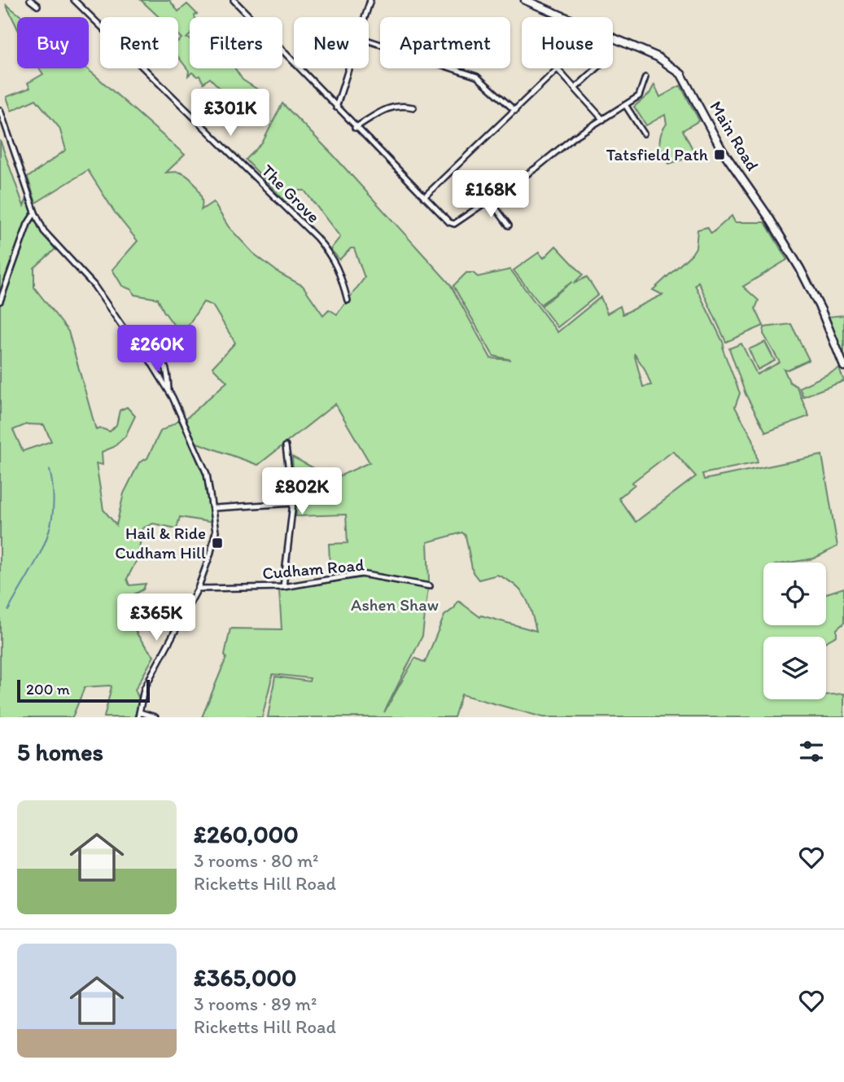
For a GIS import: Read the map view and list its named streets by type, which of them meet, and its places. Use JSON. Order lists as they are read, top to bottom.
{
  "streets": {
    "main road": ["Main Road"],
    "street": ["The Grove", "Cudham Road"]
  },
  "parks": ["Ashen Shaw"],
  "places": {
    "transit": ["Tatsfield Path", "Hail & Ride Cudham Hill"]
  },
  "scale_bar": "200 m",
  "page": {
    "chip": [
      "Buy",
      "Rent",
      "Filters",
      "New",
      "Apartment",
      "House"
    ],
    "price": [
      "£301K",
      "£168K",
      "£260K",
      "£802K",
      "£365K"
    ],
    "scale": "200 m",
    "heading": "5 homes",
    "list": [
      {
        "name": "£260,000",
        "note": "3 rooms · 80 m² · Ricketts Hill Road"
      },
      {
        "name": "£365,000",
        "note": "3 rooms · 89 m² · Ricketts Hill Road"
      }
    ]
  }
}
